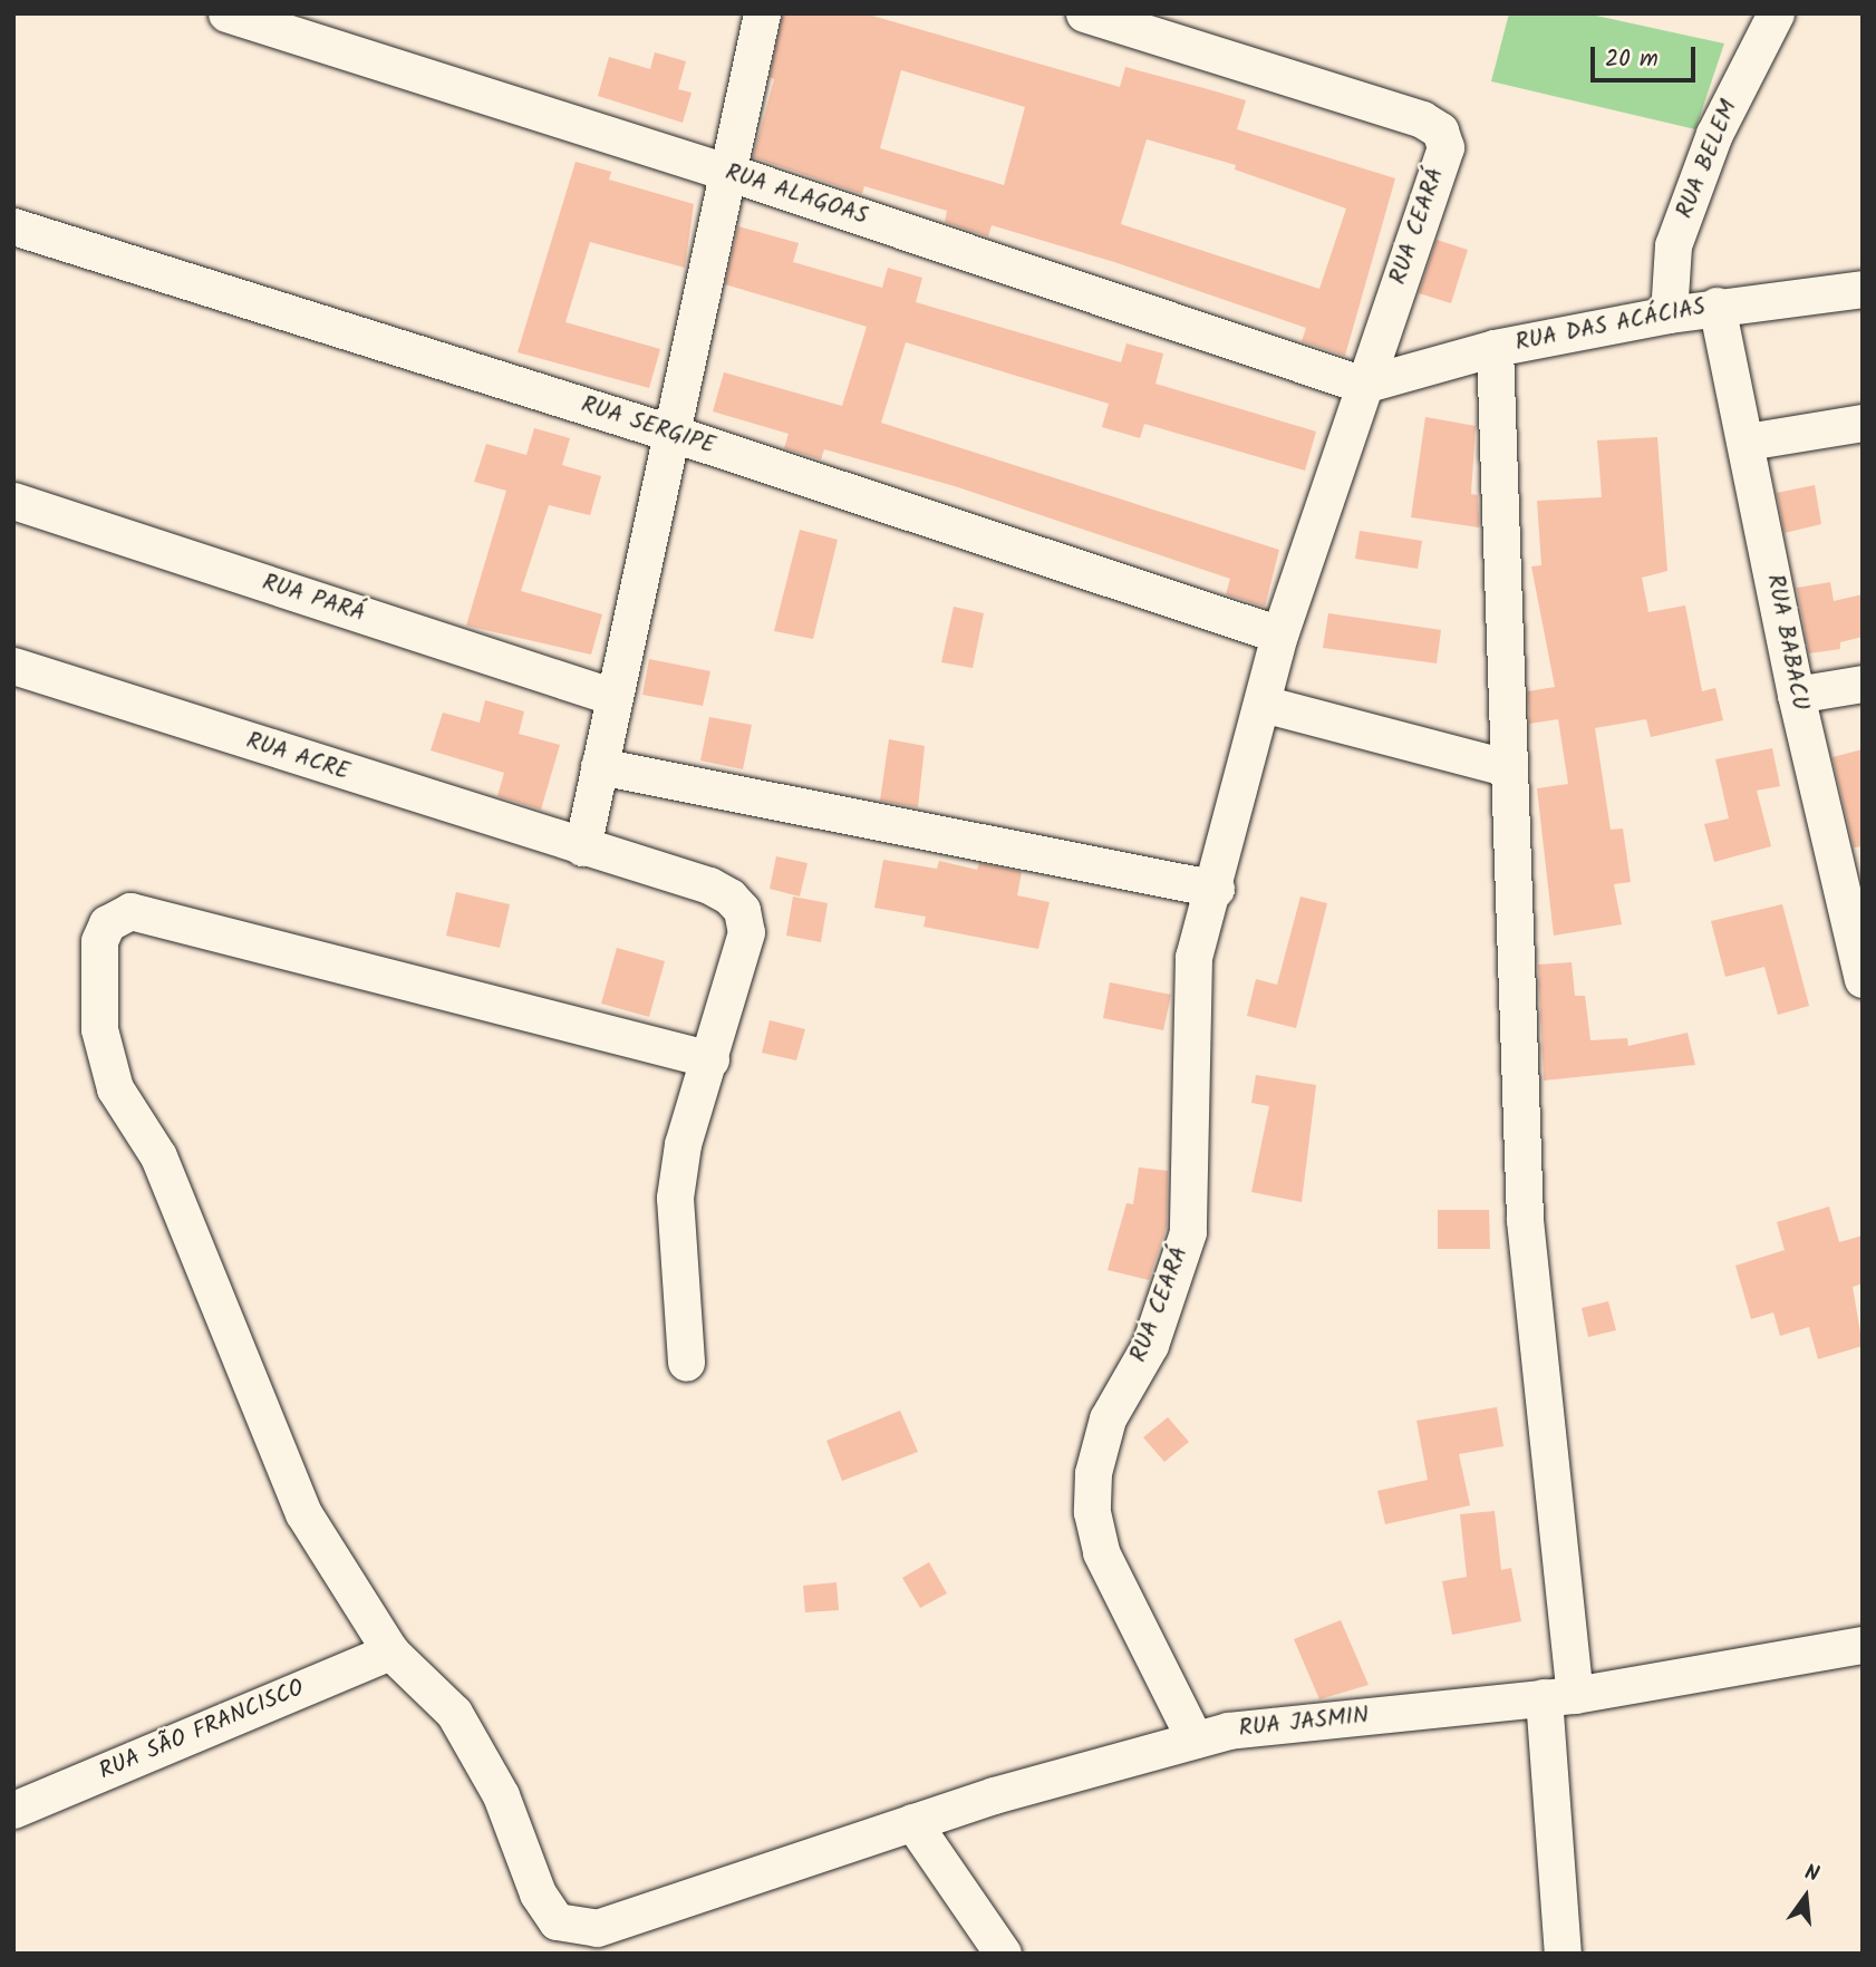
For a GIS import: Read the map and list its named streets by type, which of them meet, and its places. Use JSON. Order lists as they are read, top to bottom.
{
  "streets": {
    "street": [
      "RUA BELEM",
      "RUA ALAGOAS",
      "RUA CEARÁ",
      "RUA DAS ACÁCIAS",
      "RUA SERGIPE",
      "RUA PARÁ",
      "RUA BABACU",
      "RUA ACRE",
      "RUA JASMIN",
      "RUA SÃO FRANCISCO"
    ]
  },
  "crossings": [
    ["RUA BELEM", "RUA DAS ACÁCIAS"],
    ["RUA ALAGOAS", "RUA CEARÁ"],
    ["RUA ALAGOAS", "RUA DAS ACÁCIAS"],
    ["RUA CEARÁ", "RUA DAS ACÁCIAS"],
    ["RUA CEARÁ", "RUA SERGIPE"],
    ["RUA CEARÁ", "RUA JASMIN"],
    ["RUA DAS ACÁCIAS", "RUA BABACU"],
    ["RUA ACRE", "RUA JASMIN"],
    ["RUA JASMIN", "RUA SÃO FRANCISCO"]
  ],
  "scale_bar": "20 m",
  "north": "top"
}
